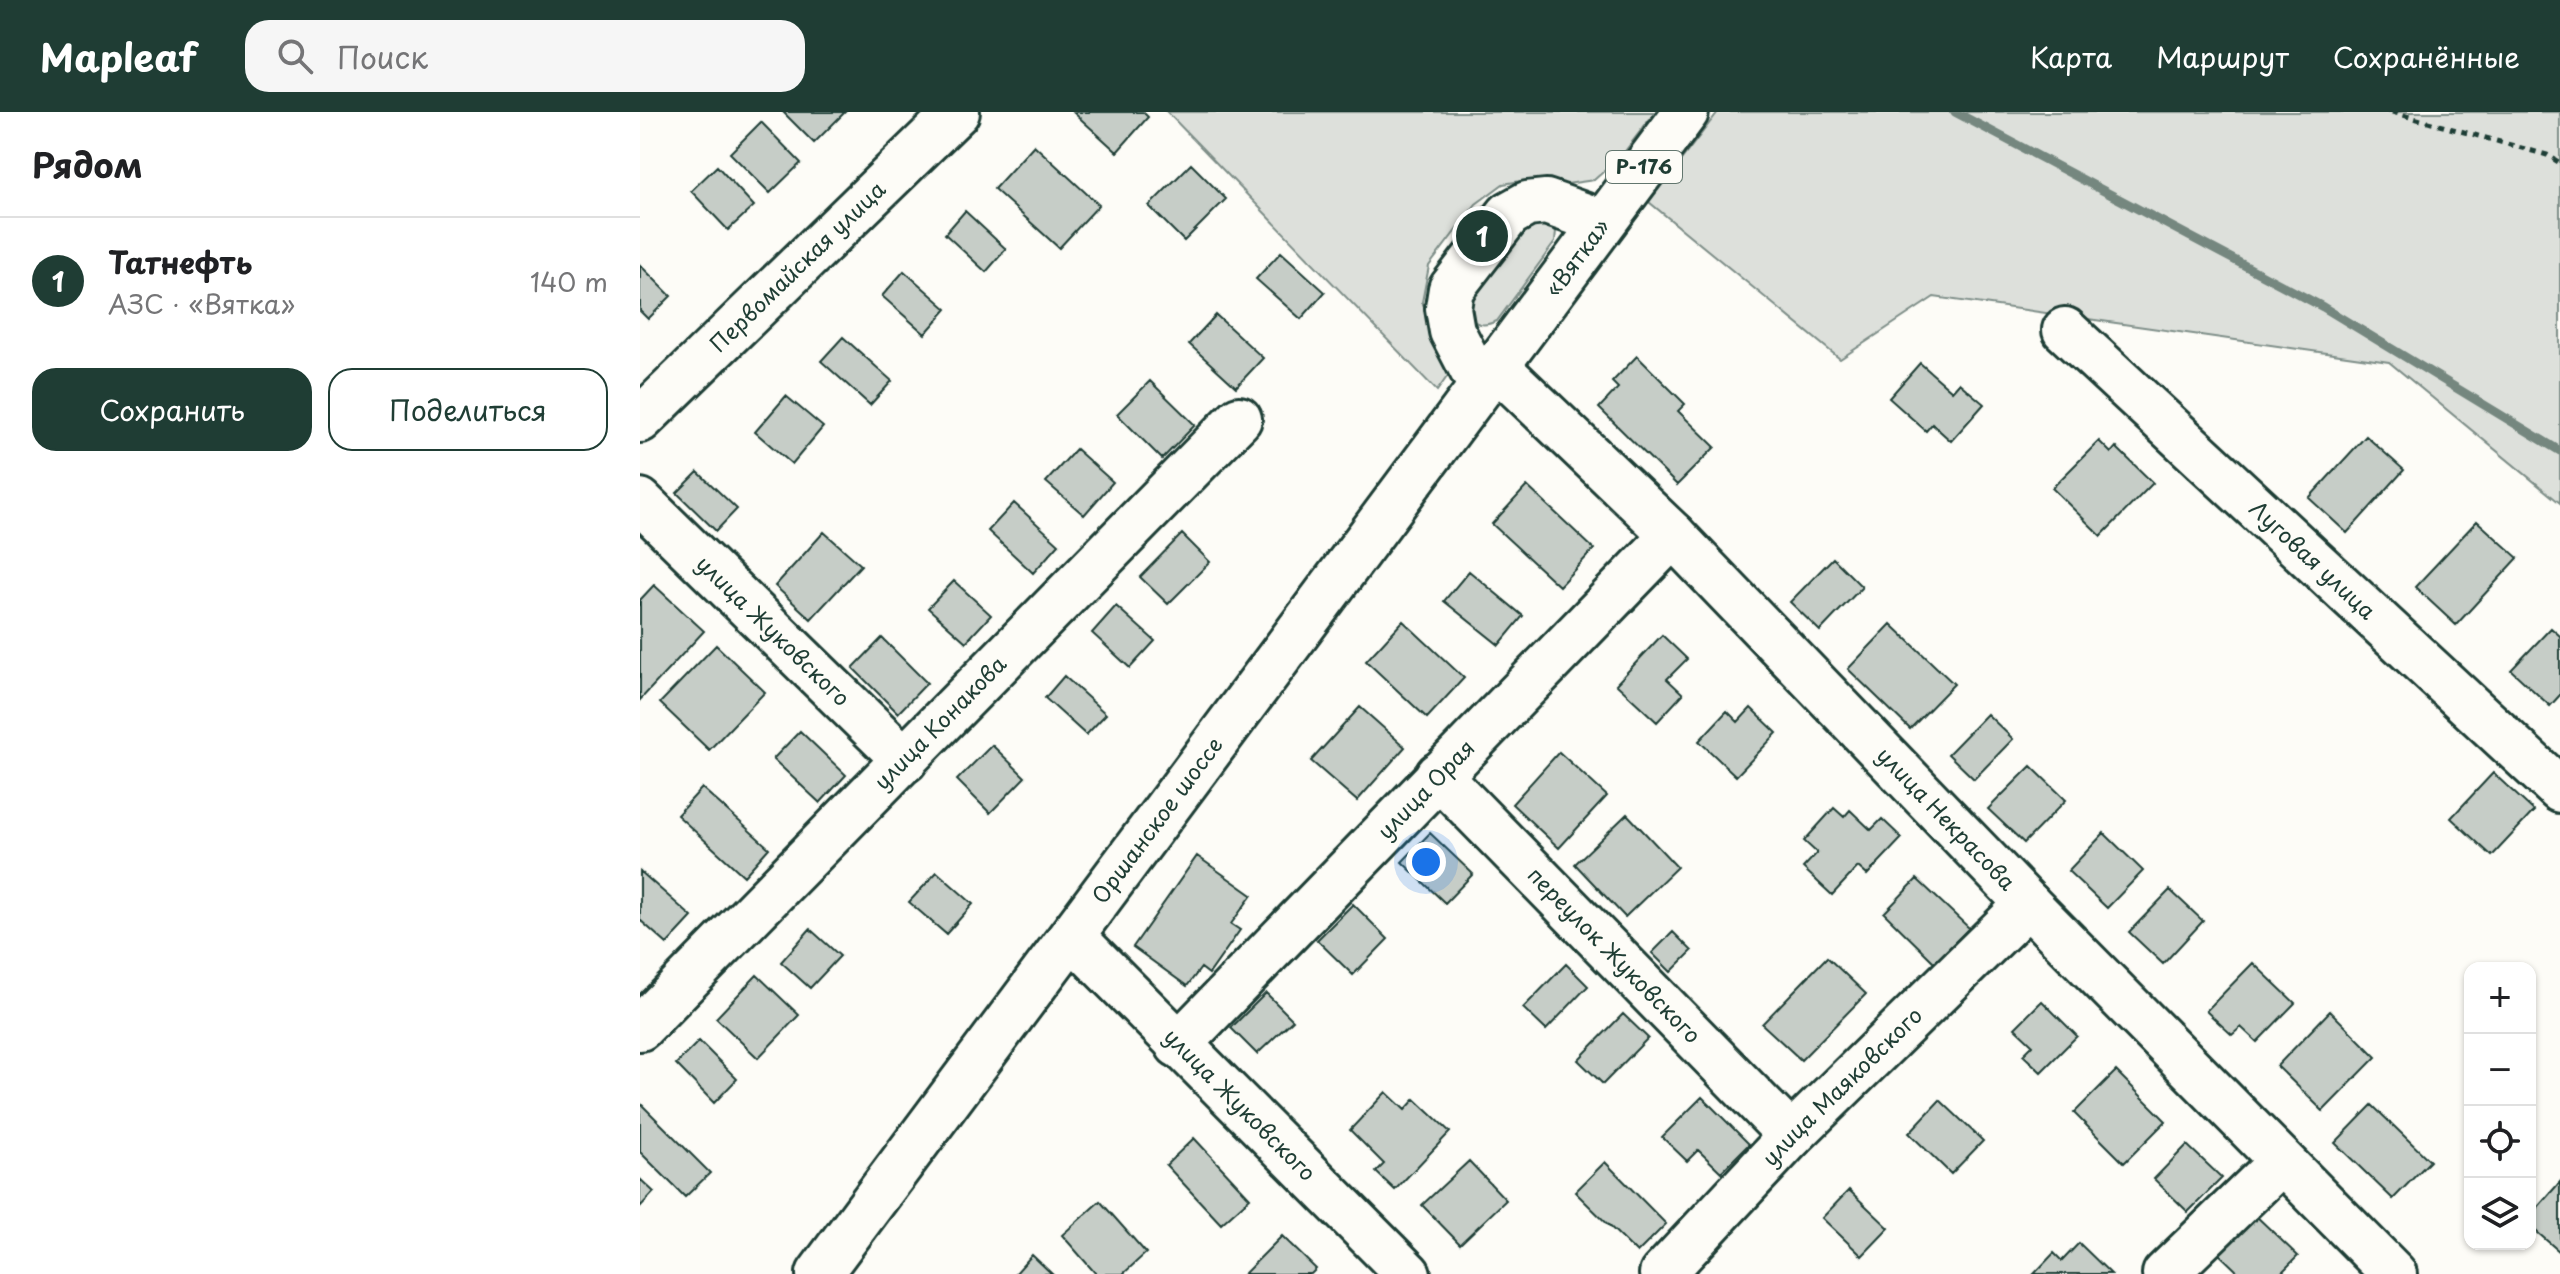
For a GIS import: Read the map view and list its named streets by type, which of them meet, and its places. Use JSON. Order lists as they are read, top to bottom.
{
  "streets": {
    "street": [
      "Р-176",
      "«Вятка»",
      "Первомайская улица",
      "Луговая улица",
      "улица Жуковского",
      "улица Конакова",
      "улица Орая",
      "улица Некрасова",
      "Оршанское шоссе",
      "переулок Жуковского",
      "улица Маяковского"
    ]
  },
  "crossings": [
    ["«Вятка»", "улица Некрасова"],
    ["«Вятка»", "Оршанское шоссе"],
    ["улица Жуковского", "улица Конакова"],
    ["улица Жуковского", "улица Орая"],
    ["улица Жуковского", "Оршанское шоссе"],
    ["улица Орая", "улица Некрасова"],
    ["улица Орая", "переулок Жуковского"],
    ["улица Некрасова", "Оршанское шоссе"],
    ["улица Некрасова", "улица Маяковского"],
    ["переулок Жуковского", "улица Маяковского"]
  ],
  "page": {
    "header": "Mapleaf",
    "search": "Поиск",
    "nav": ["Карта", "Маршрут", "Сохранённые"],
    "heading": "Рядом",
    "pins": "1",
    "list": [
      {
        "mark": "1",
        "name": "Татнефть",
        "note": "АЗС · «Вятка»",
        "value": "140 m"
      }
    ],
    "buttons": ["Сохранить", "Поделиться"],
    "map_buttons": ["+", "−"]
  }
}
